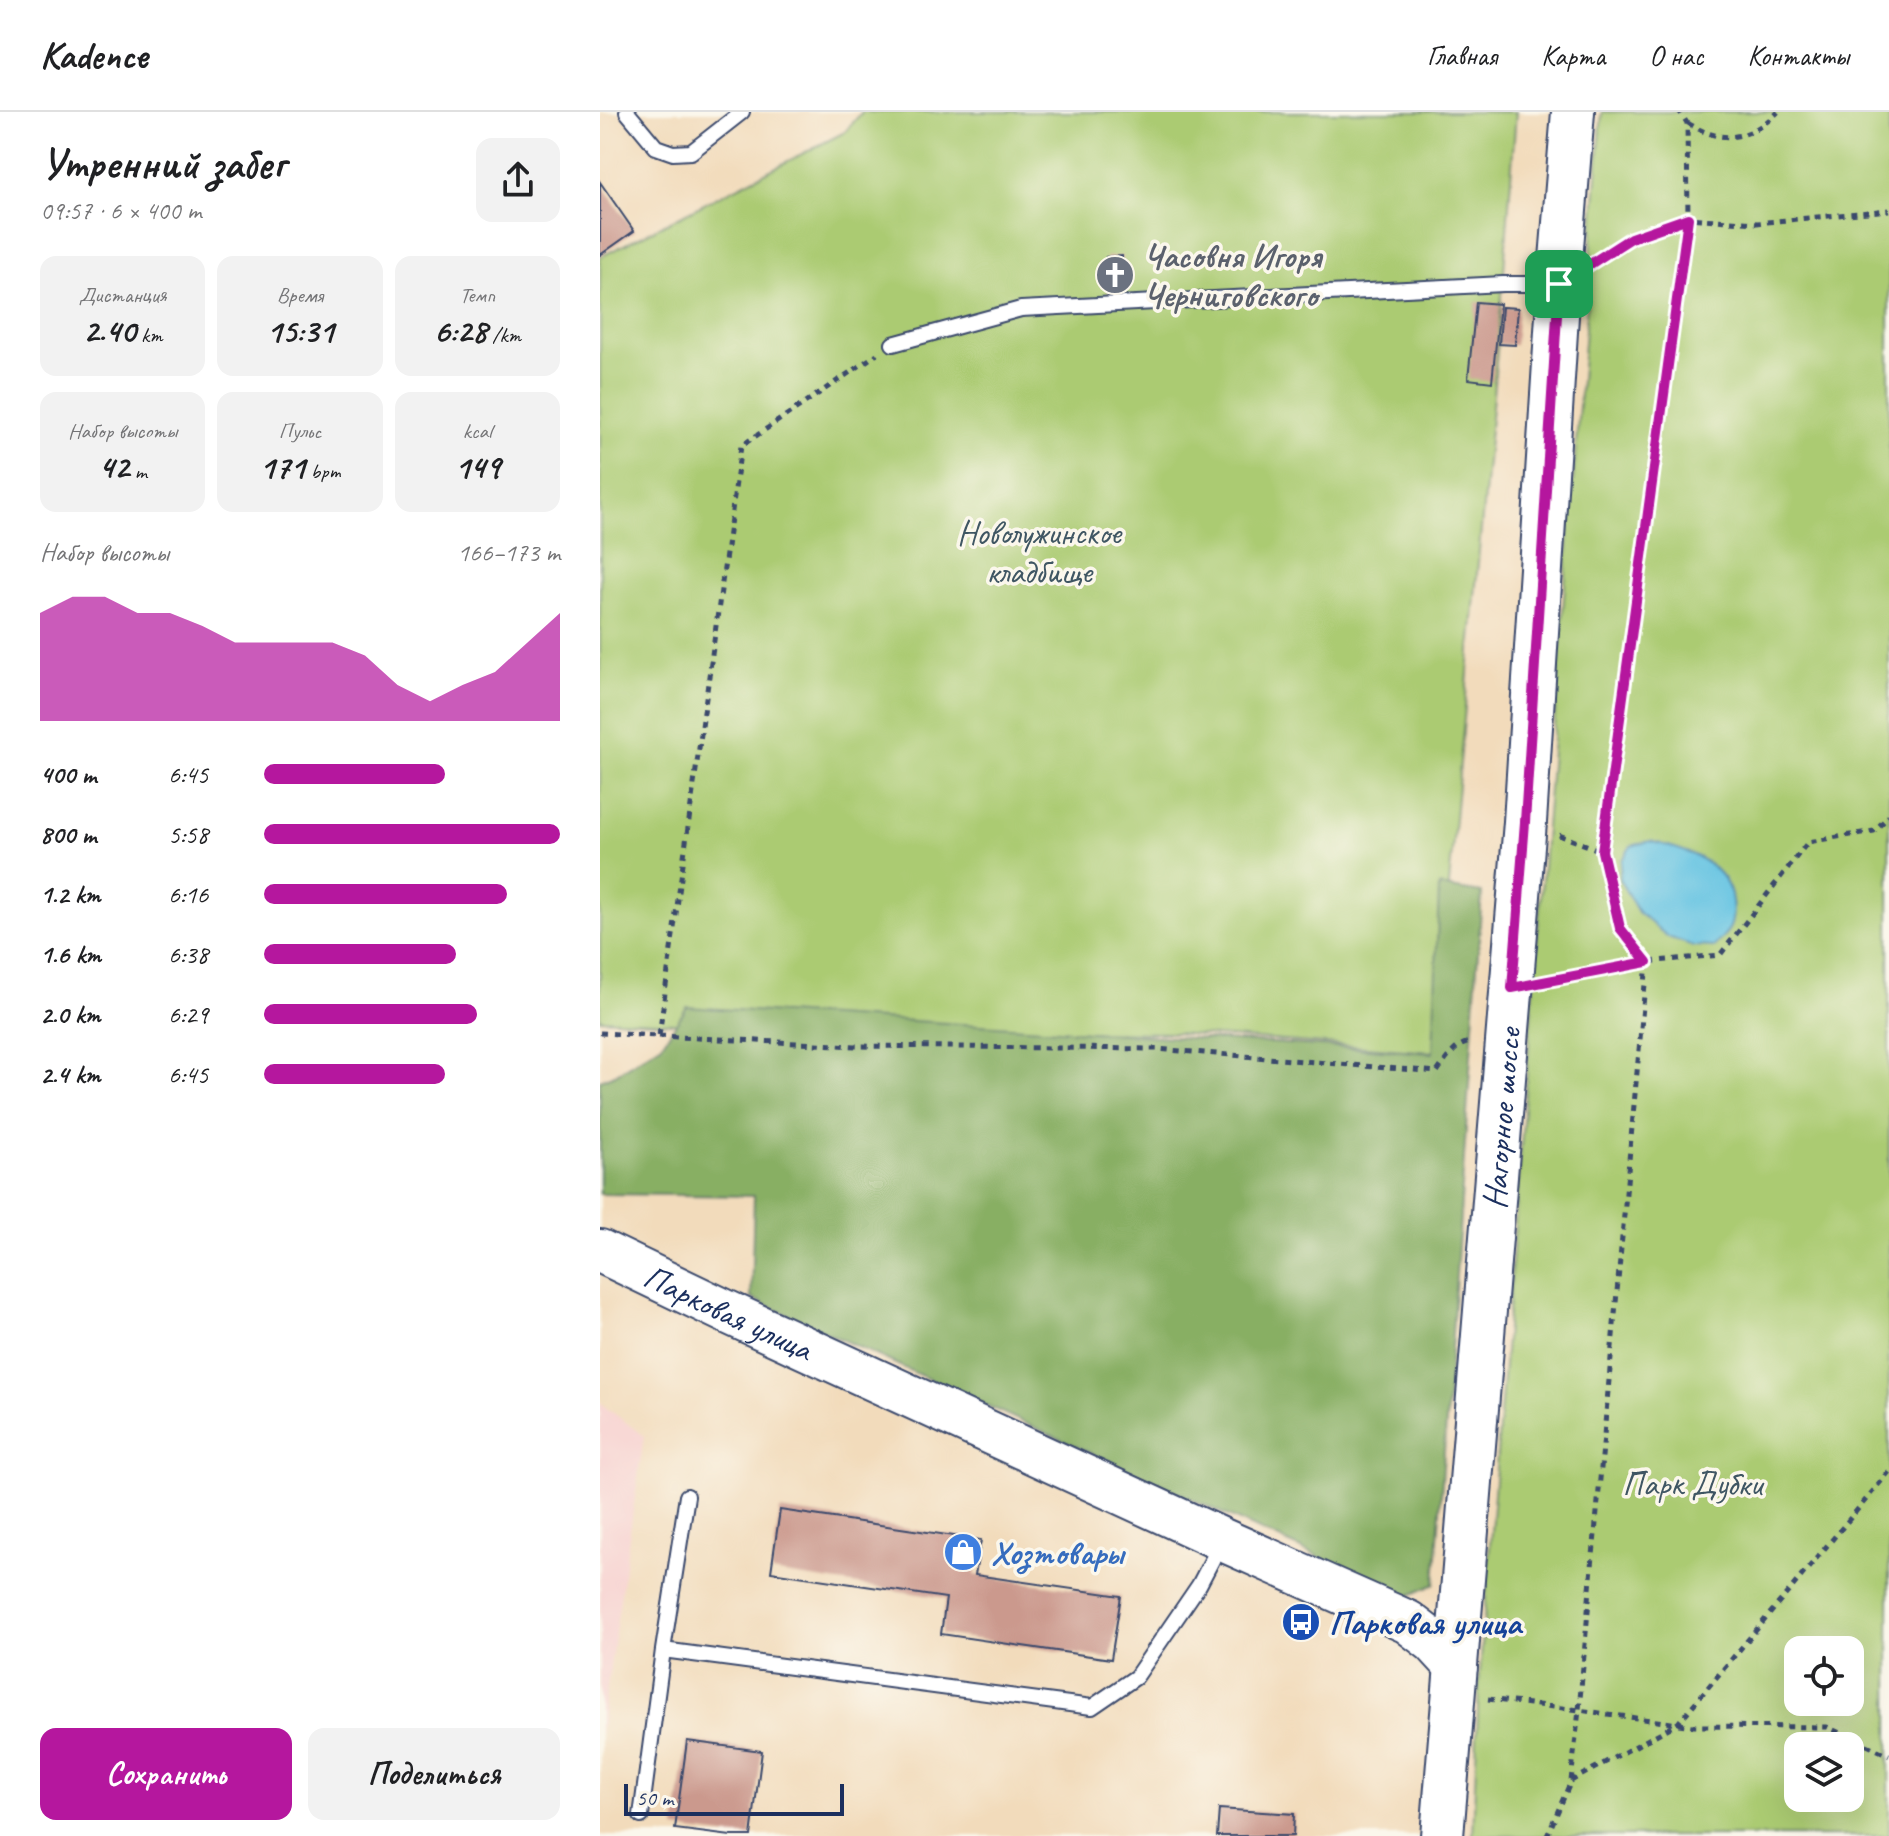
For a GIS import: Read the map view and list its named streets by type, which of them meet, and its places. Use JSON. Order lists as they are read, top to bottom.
{
  "streets": {
    "street": ["Нагорное шоссе", "Парковая улица"]
  },
  "crossings": [
    ["Нагорное шоссе", "Парковая улица"]
  ],
  "parks": ["Новолужинское кладбище", "Парк Дубки"],
  "places": {
    "church": ["Часовня Игоря Черниговского"],
    "shop": ["Хозтовары"],
    "bus stop": ["Парковая улица"]
  },
  "scale_bar": "50 m",
  "page": {
    "header": "Kadence",
    "nav": [
      "Главная",
      "Карта",
      "О нас",
      "Контакты"
    ],
    "heading": ["Утренний забег", "09:57 · 6 × 400 m"],
    "stats": [
      ["Дистанция", "2.40 km"],
      ["Время", "15:31"],
      ["Темп", "6:28 /km"],
      ["Набор высоты", "42 m"],
      ["Пульс", "171 bpm"],
      ["kcal", "149"]
    ],
    "chart": ["Набор высоты", "166–173 m"],
    "list": [
      {
        "name": "400 m",
        "note": "6:45"
      },
      {
        "name": "800 m",
        "note": "5:58"
      },
      {
        "name": "1.2 km",
        "note": "6:16"
      },
      {
        "name": "1.6 km",
        "note": "6:38"
      },
      {
        "name": "2.0 km",
        "note": "6:29"
      },
      {
        "name": "2.4 km",
        "note": "6:45"
      }
    ],
    "buttons": ["Сохранить", "Поделиться"],
    "scale": "50 m"
  }
}
